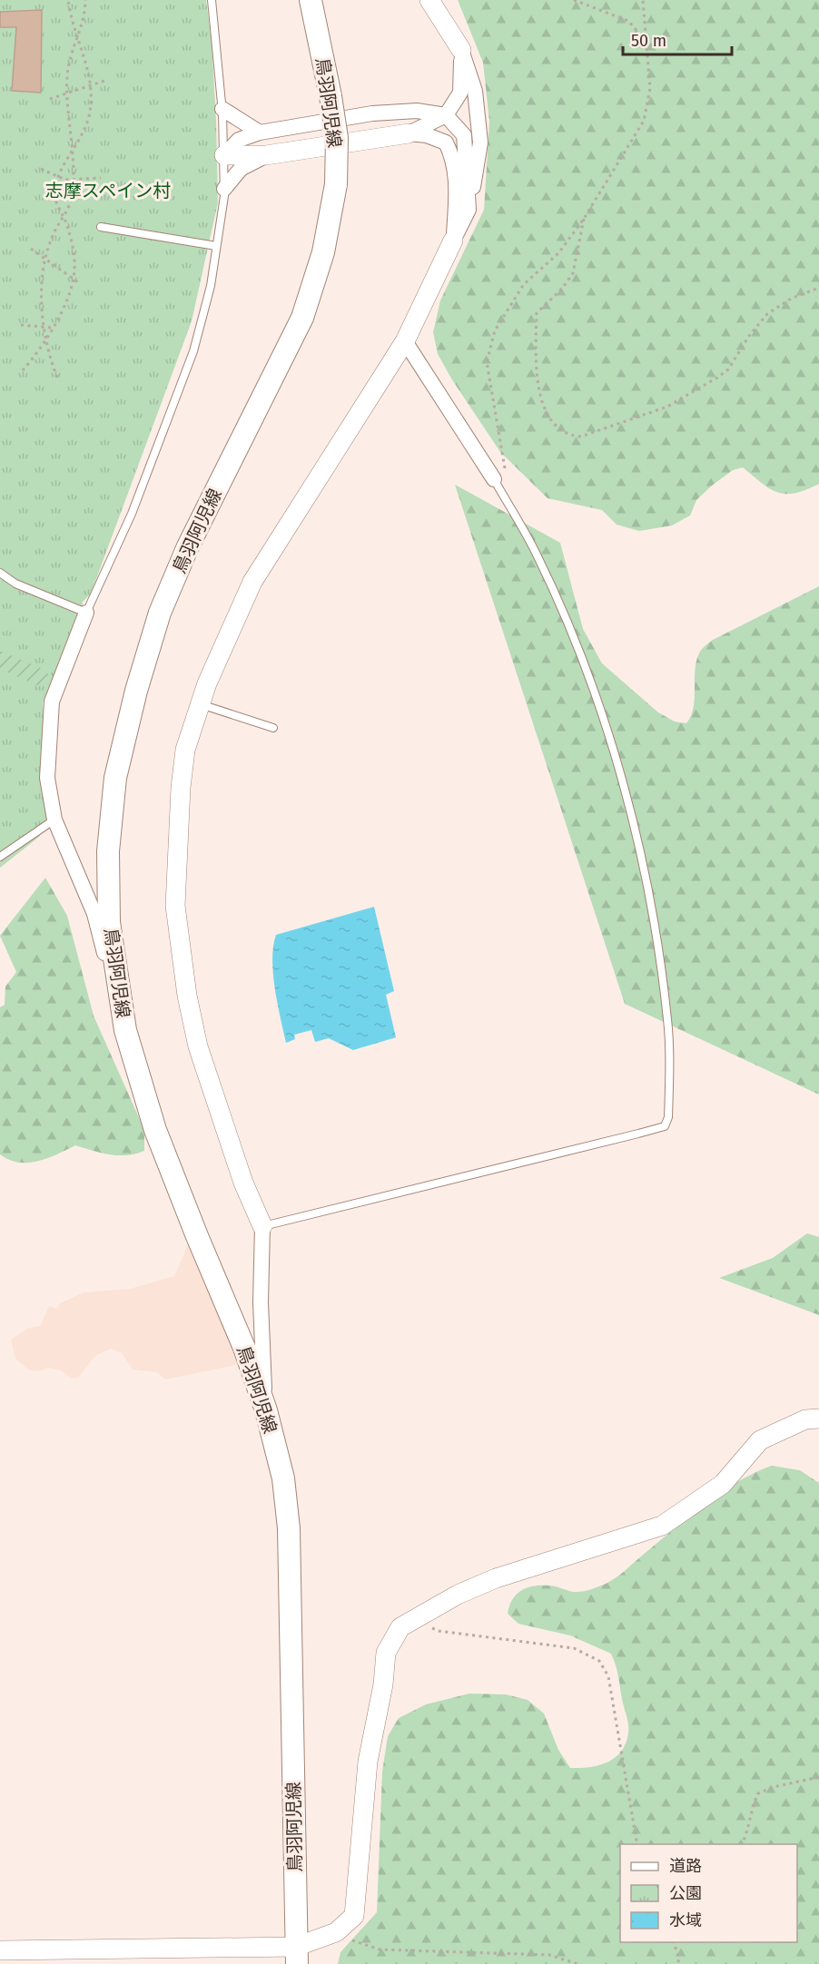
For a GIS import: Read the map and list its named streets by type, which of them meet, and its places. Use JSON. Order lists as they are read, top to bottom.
{
  "streets": {
    "main road": ["鳥羽阿児線"]
  },
  "parks": ["志摩スペイン村"],
  "legend": ["道路", "公園", "水域"],
  "scale_bar": "50 m"
}
